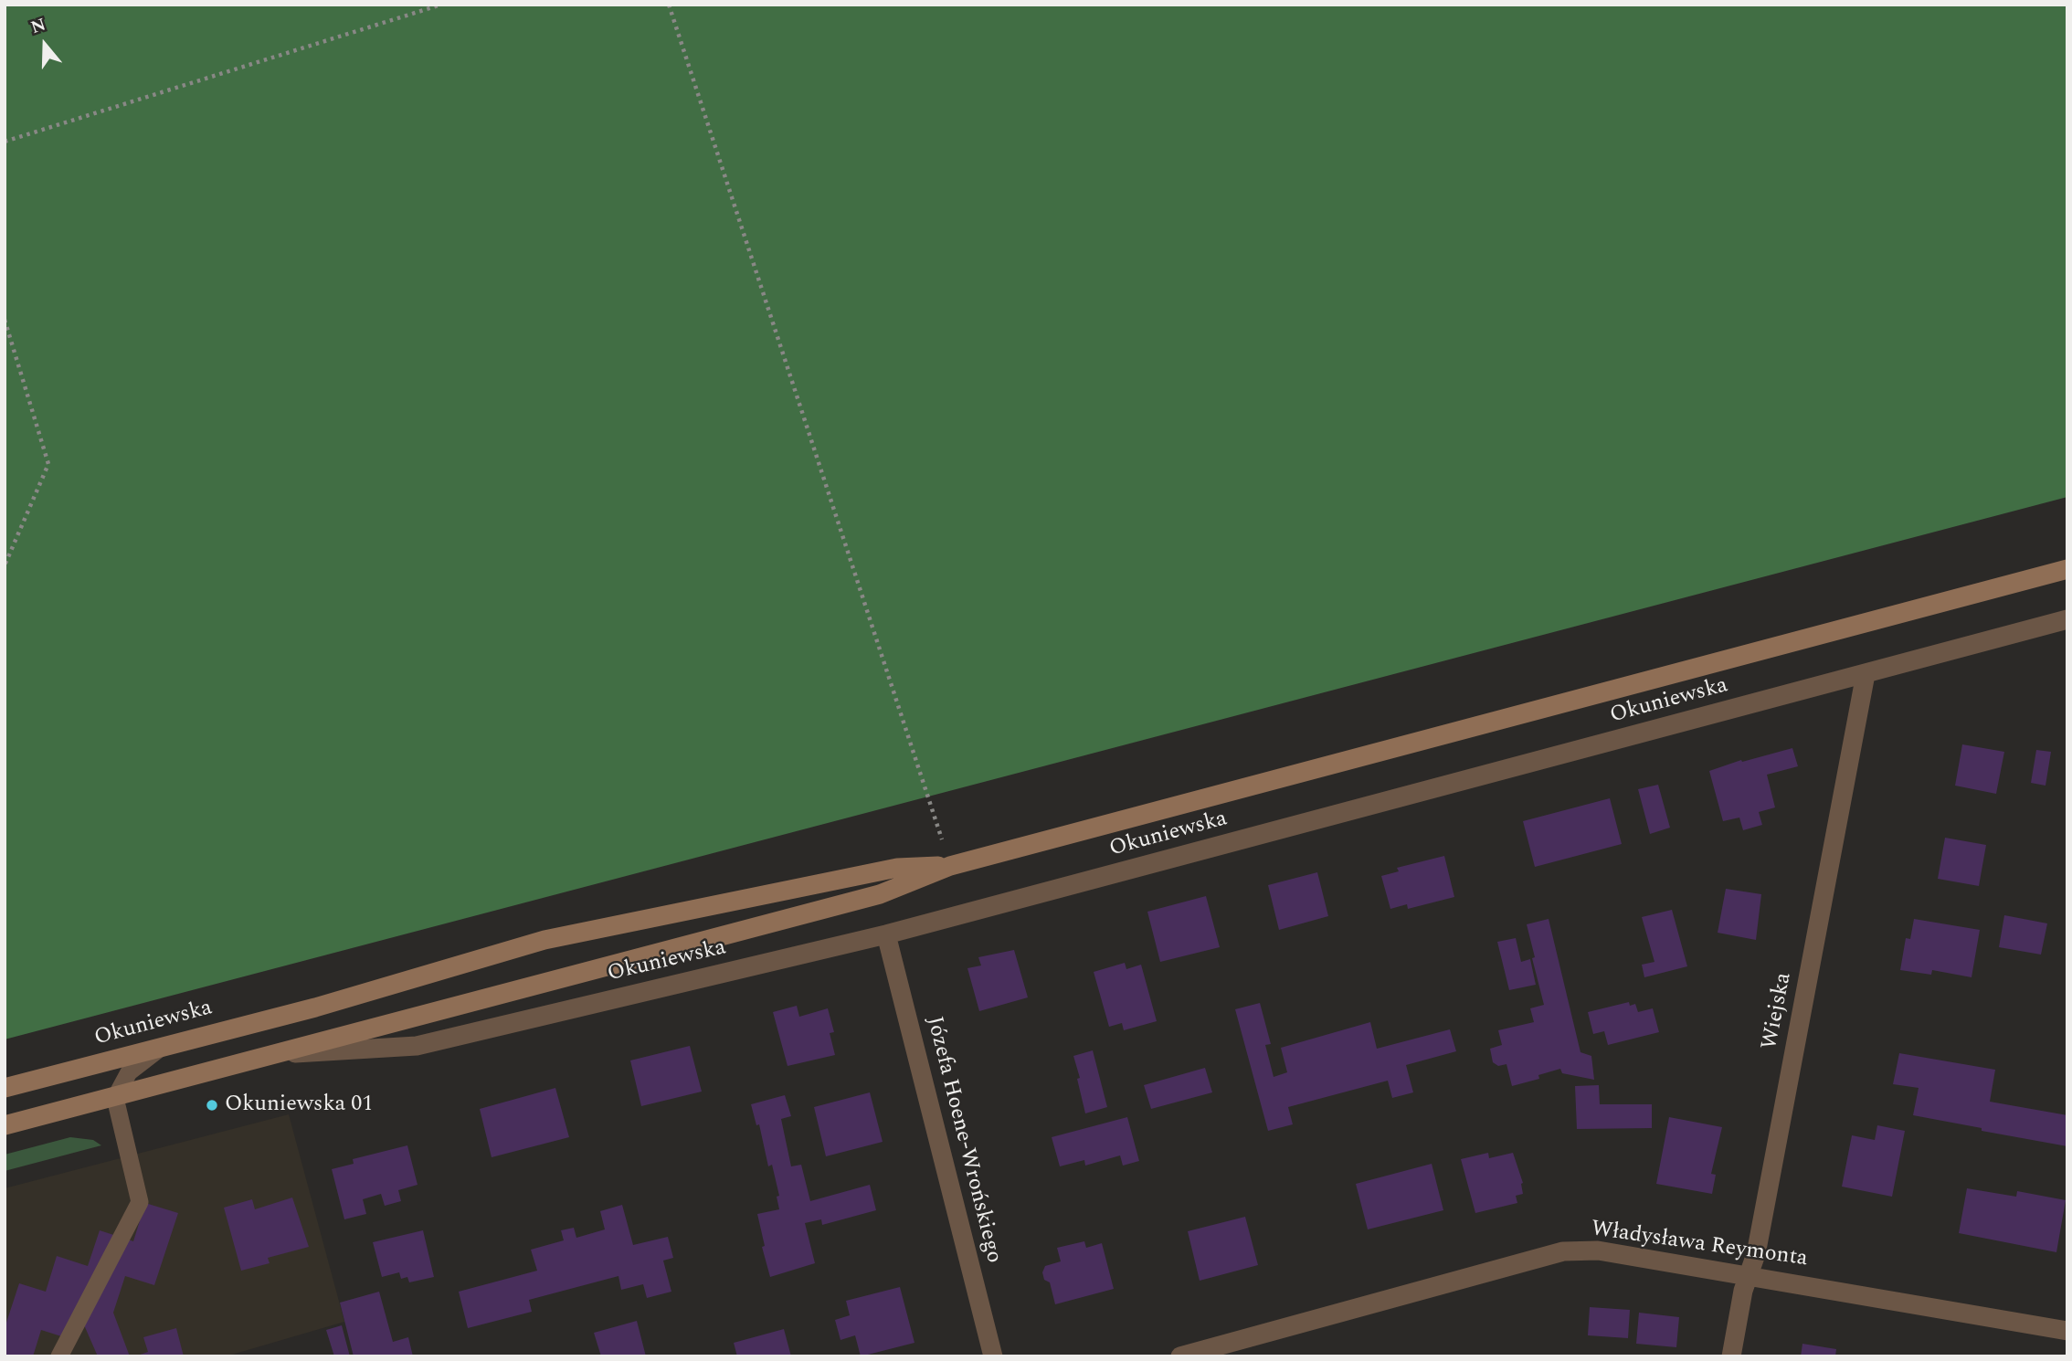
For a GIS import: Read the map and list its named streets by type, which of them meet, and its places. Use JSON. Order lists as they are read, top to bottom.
{
  "streets": {
    "main road": ["Okuniewska"],
    "street": ["Wiejska", "Józefa Hoene-Wrońskiego", "Władysława Reymonta"]
  },
  "crossings": [
    ["Okuniewska", "Wiejska"],
    ["Okuniewska", "Józefa Hoene-Wrońskiego"],
    ["Wiejska", "Władysława Reymonta"]
  ],
  "places": ["Okuniewska 01"],
  "north": "top"
}
